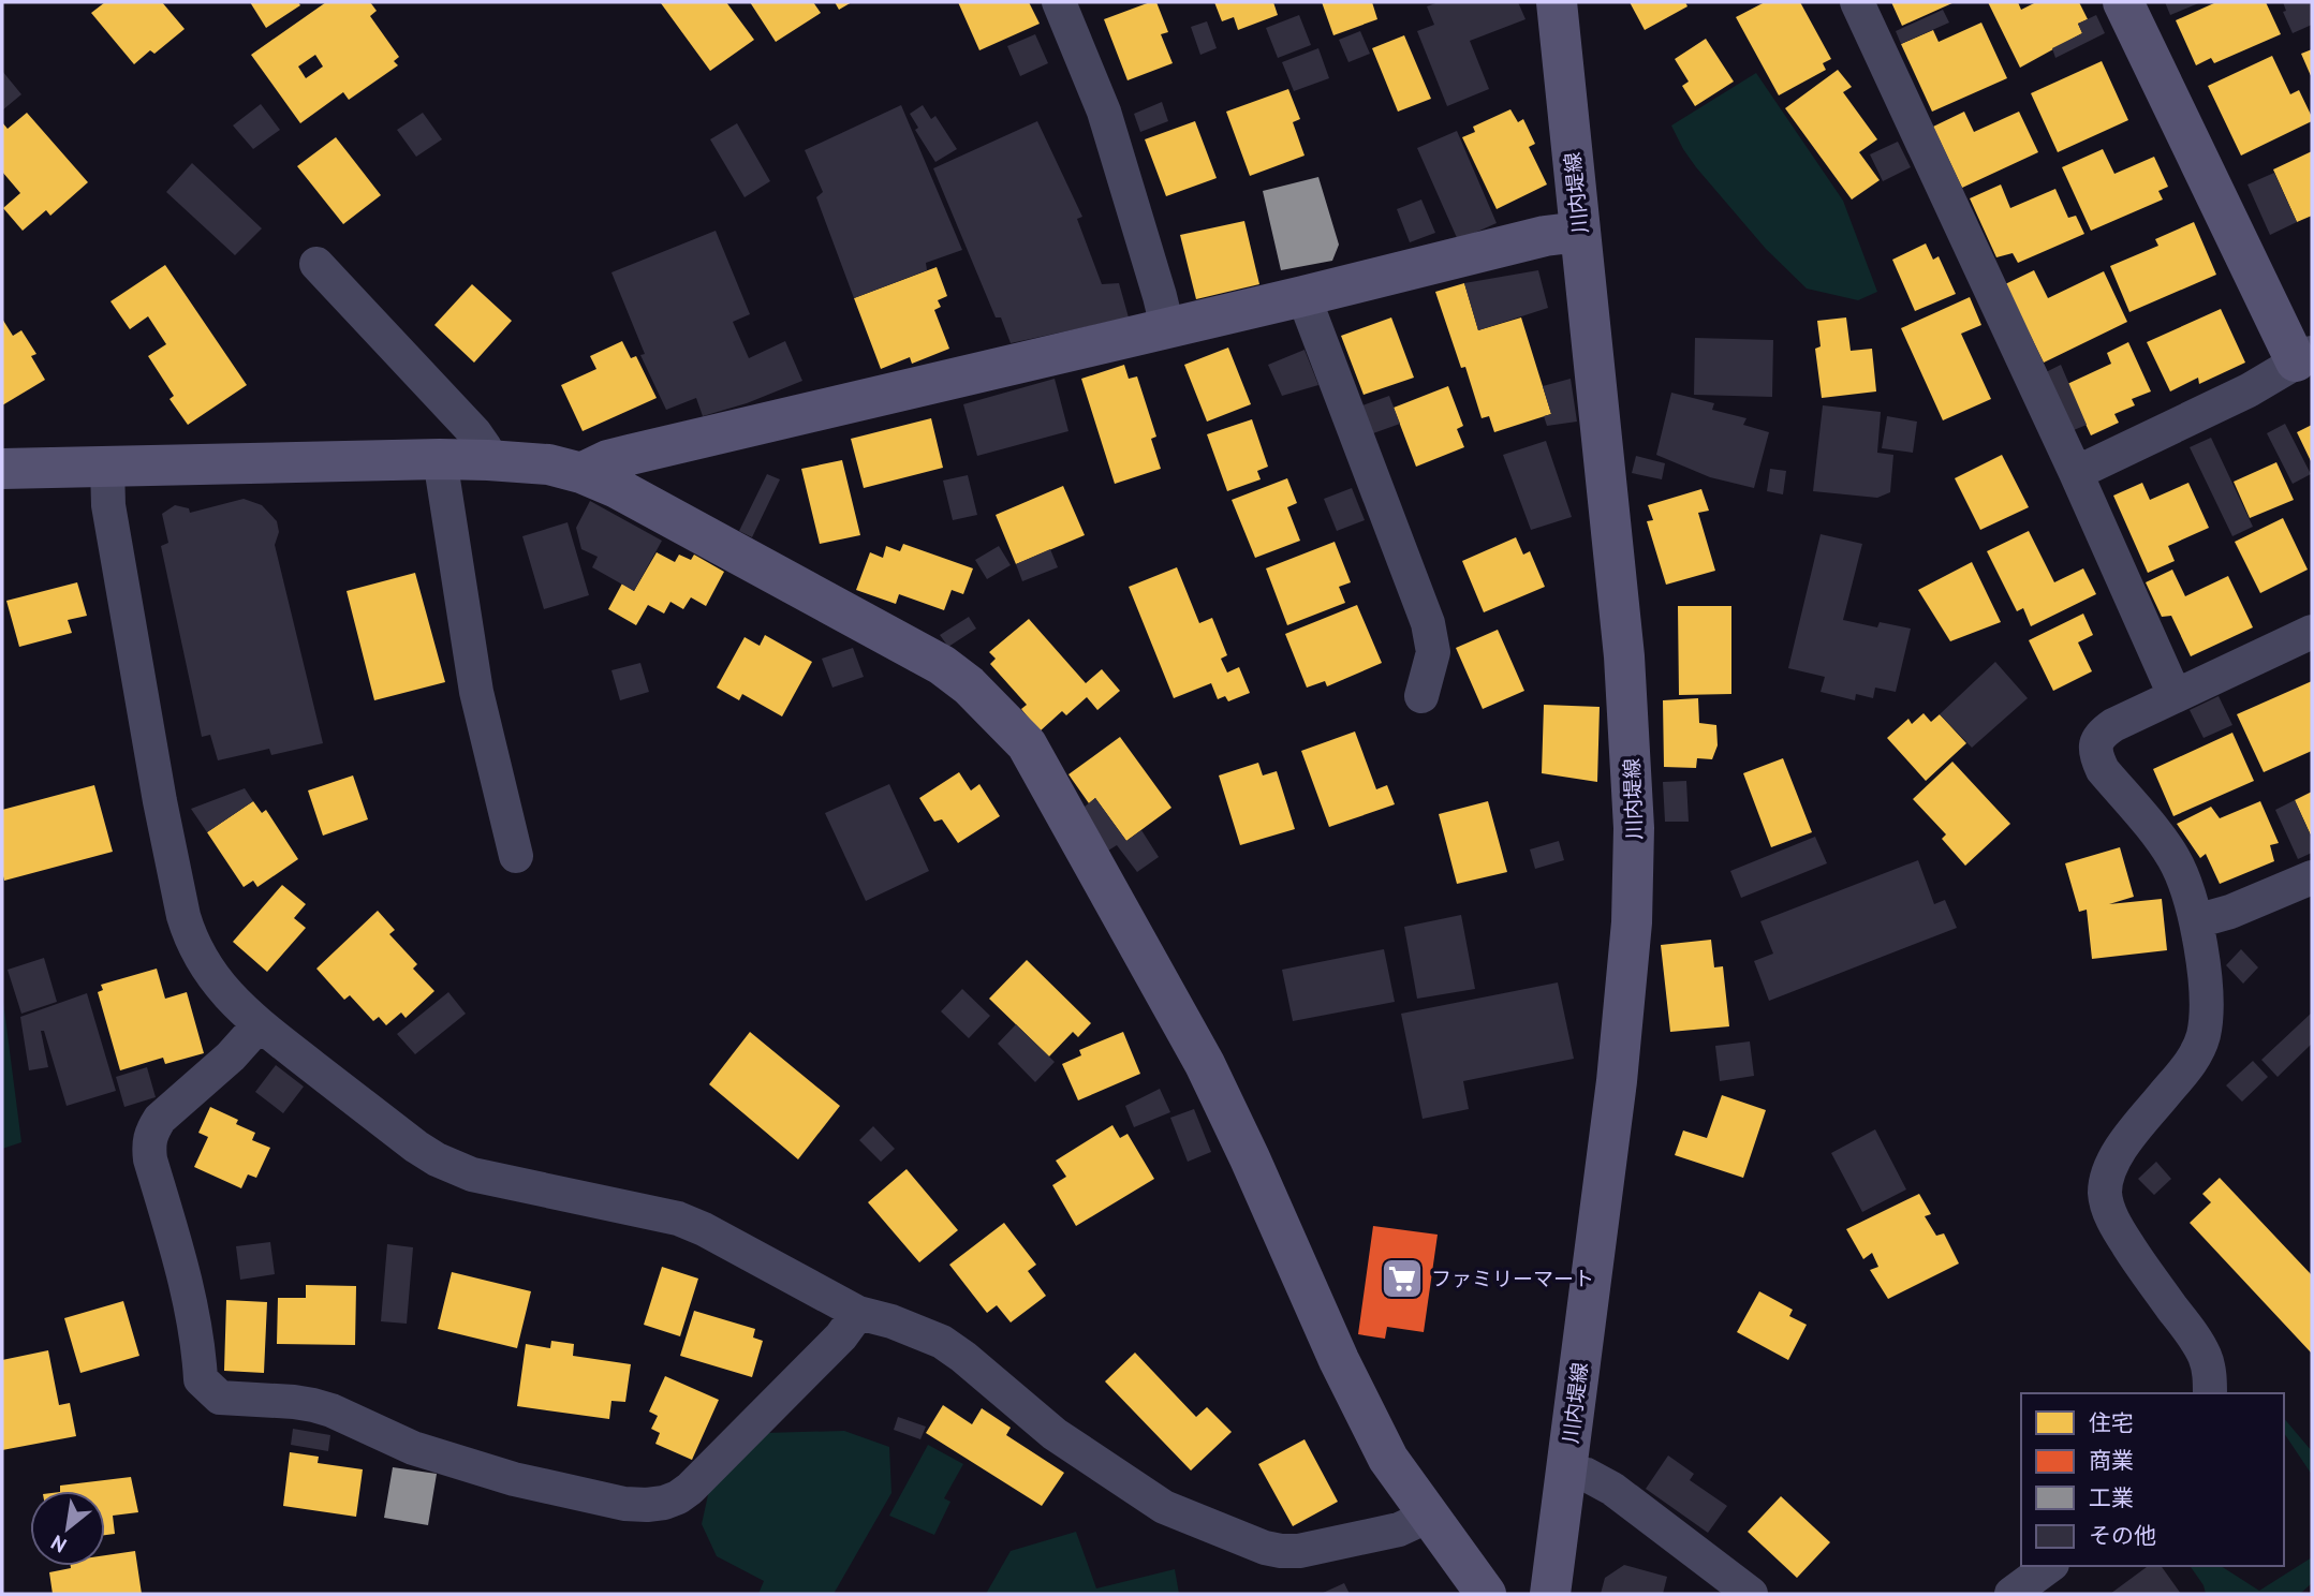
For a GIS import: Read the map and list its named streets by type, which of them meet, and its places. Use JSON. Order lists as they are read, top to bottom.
{
  "streets": {
    "street": ["川内堤線"]
  },
  "places": {
    "supermarket": ["ファミリーマート"]
  },
  "legend": [
    "住宅",
    "商業",
    "工業",
    "その他"
  ],
  "north": "bottom left"
}
